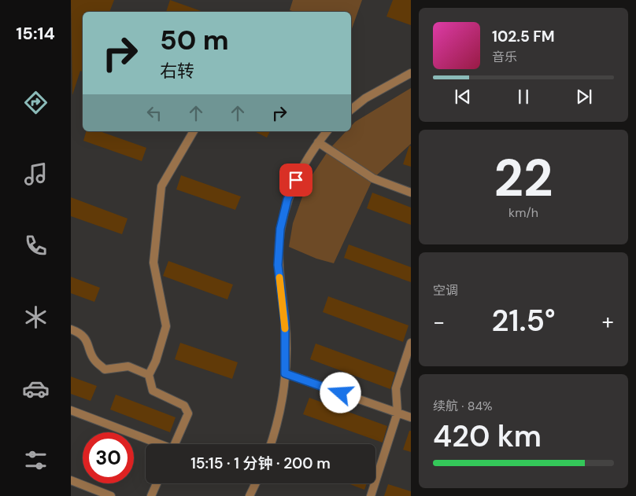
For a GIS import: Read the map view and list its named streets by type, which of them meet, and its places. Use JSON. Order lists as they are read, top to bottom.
{
  "page": {
    "tabs": "15:14",
    "turn": ["50 m", "右转"],
    "song": ["102.5 FM", "音乐"],
    "tile": [
      ["22", "km/h"],
      "空调",
      ["续航 · 84%", "420 km"]
    ],
    "heat": ["−", "21.5°", "+"],
    "limit": "30",
    "trip": "15:15 · 1 分钟 · 200 m"
  }
}
